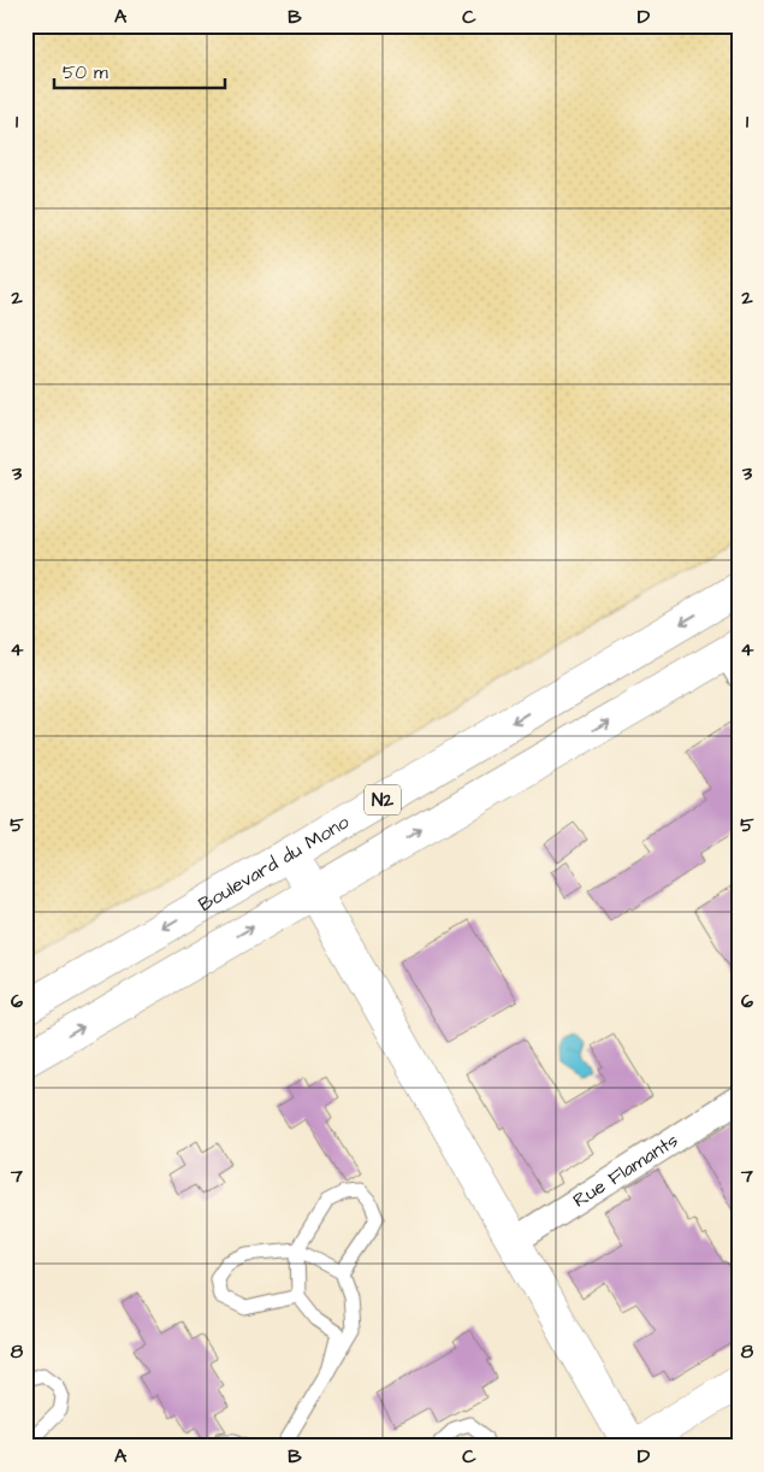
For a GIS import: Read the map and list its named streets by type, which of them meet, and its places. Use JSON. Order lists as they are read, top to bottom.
{
  "streets": {
    "main road": ["N2", "Boulevard du Mono"],
    "street": ["Rue Flamants"]
  },
  "scale_bar": "50 m",
  "grid": {
    "columns": [
      "A",
      "B",
      "C",
      "D"
    ],
    "rows": [
      "1",
      "2",
      "3",
      "4",
      "5",
      "6",
      "7",
      "8"
    ]
  }
}
